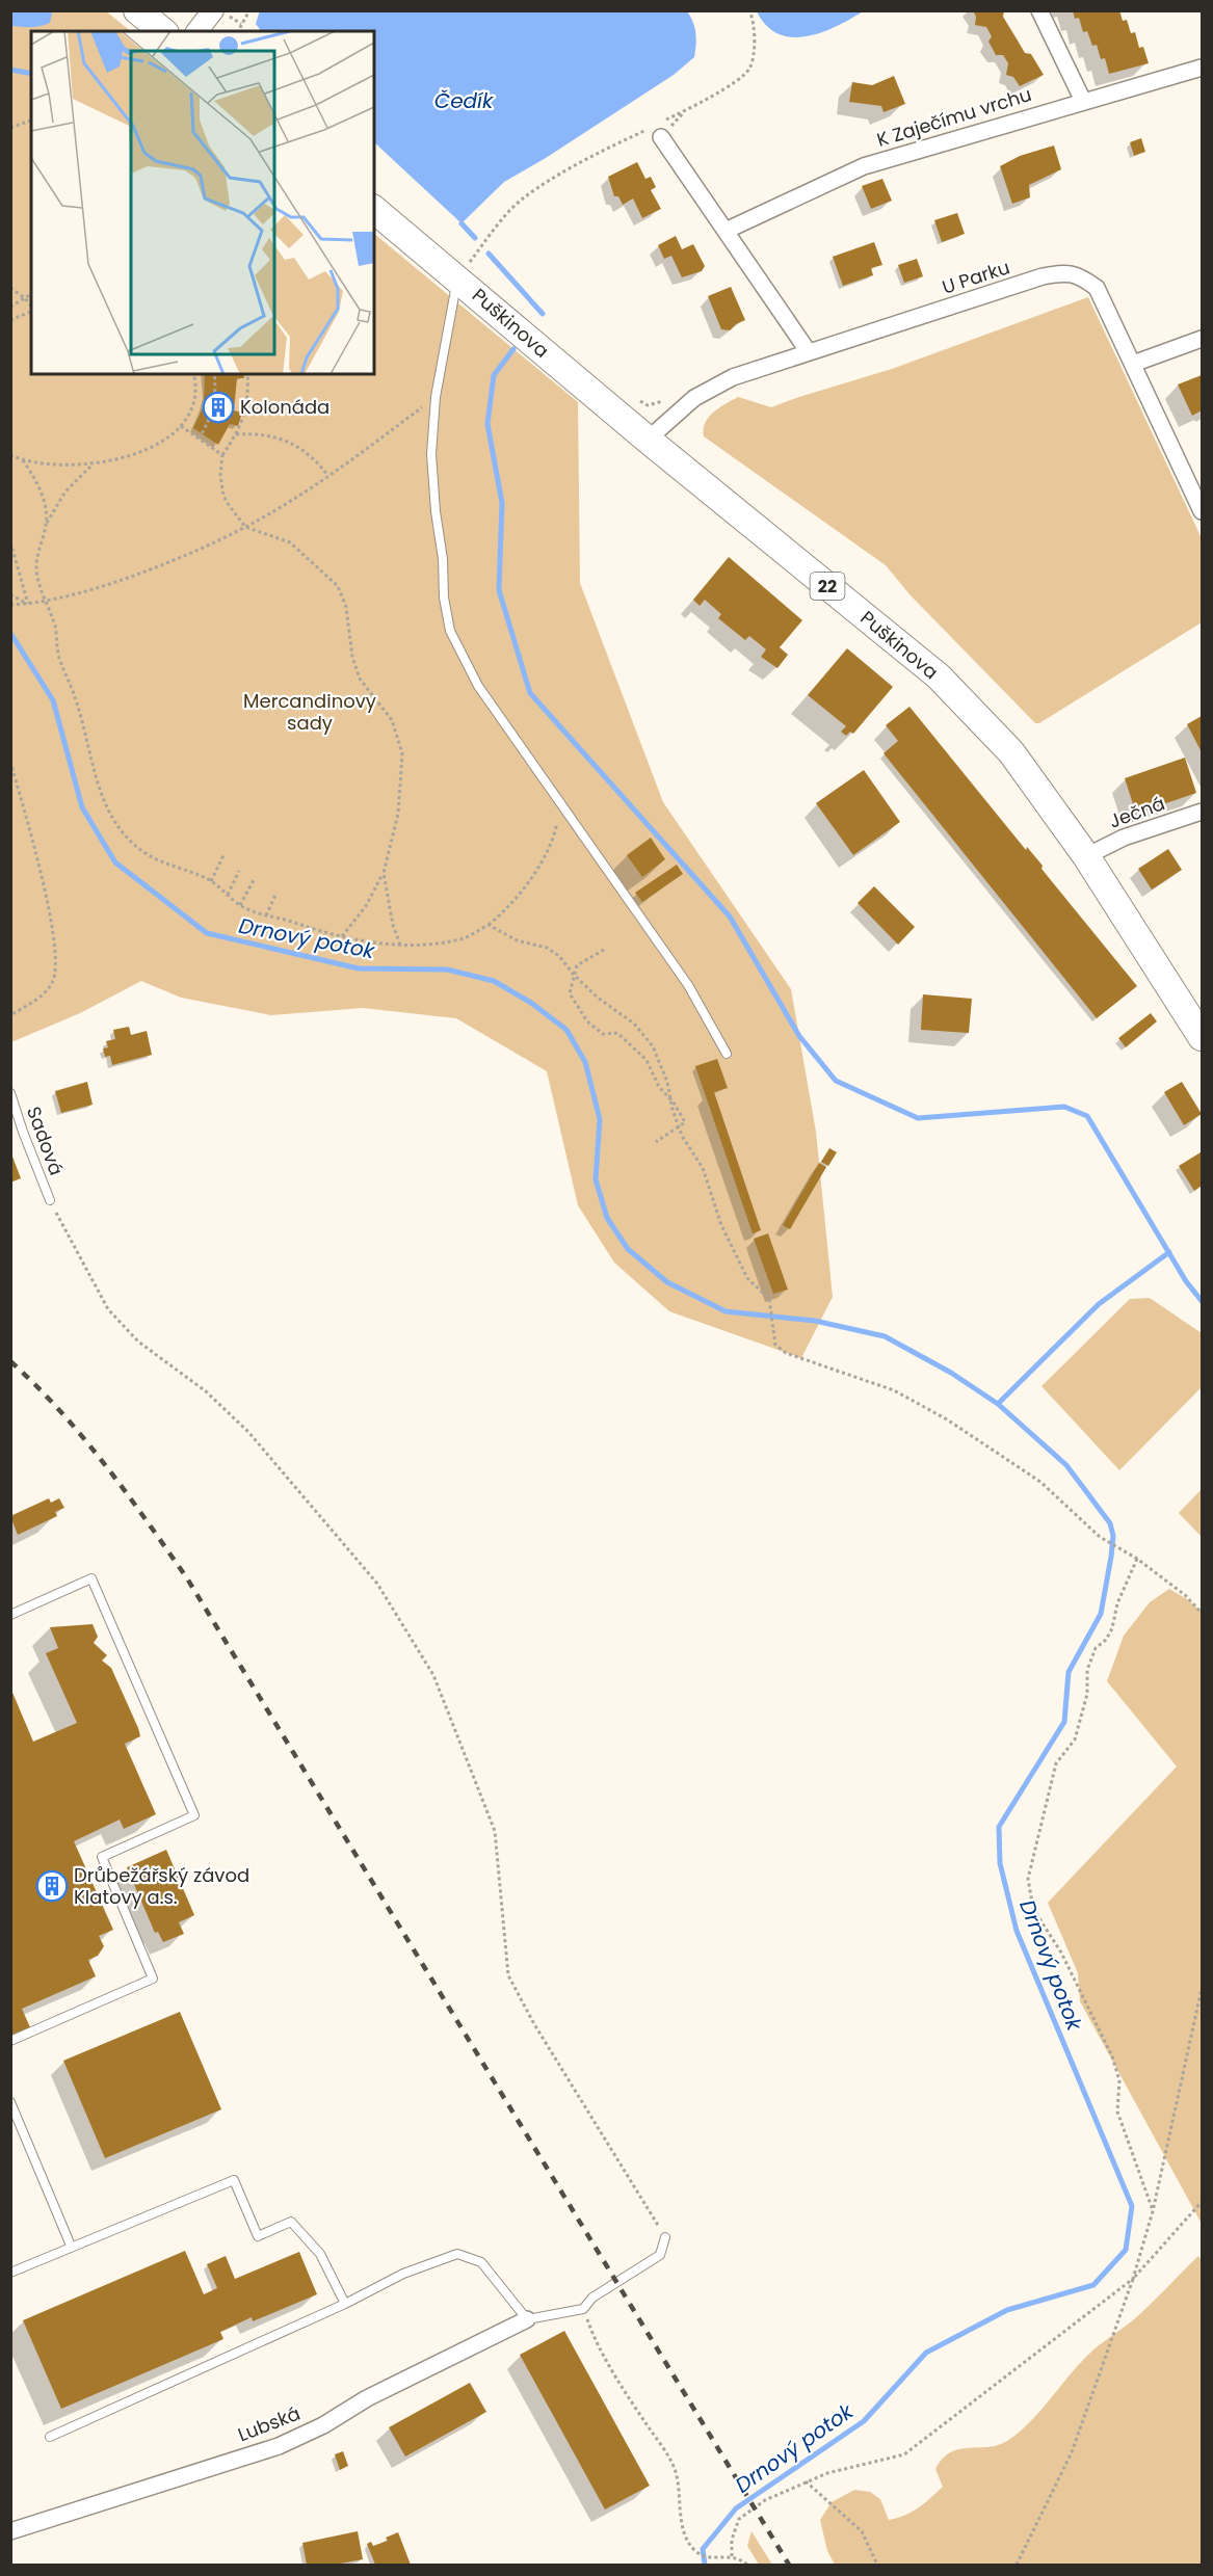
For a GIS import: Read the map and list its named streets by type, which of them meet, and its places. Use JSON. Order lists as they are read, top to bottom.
{
  "streets": {
    "main road": ["Puškinova", "22"],
    "street": [
      "K Zaječímu vrchu",
      "U Parku",
      "Ječná",
      "Lubská"
    ],
    "lane": ["Sadová"]
  },
  "crossings": [
    ["U Parku", "Puškinova"],
    ["Puškinova", "Ječná"]
  ],
  "water": ["Čedík", "Drnový potok"],
  "parks": ["Mercandinovy sady"],
  "places": {
    "building": ["Kolonáda", "Drůbežářský závod Klatovy a.s."]
  }
}
